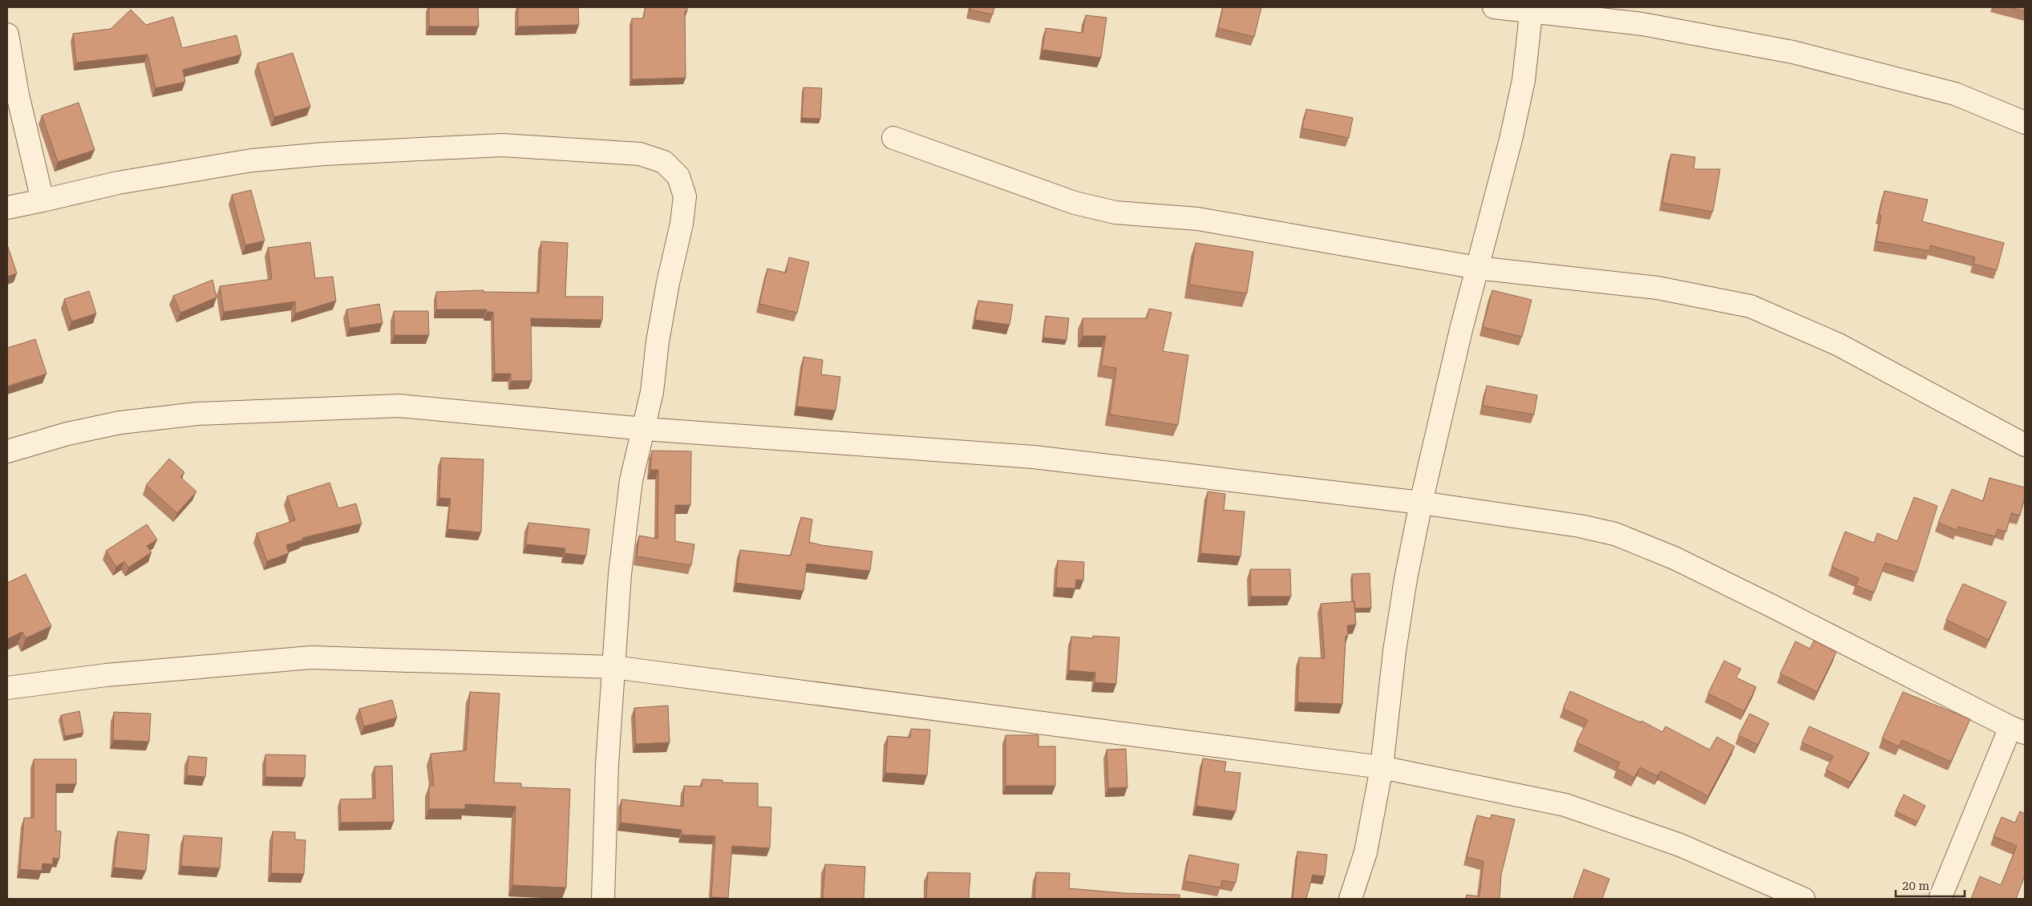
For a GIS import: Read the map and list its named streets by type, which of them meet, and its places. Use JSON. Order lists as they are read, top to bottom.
{
  "scale_bar": "20 m"
}
